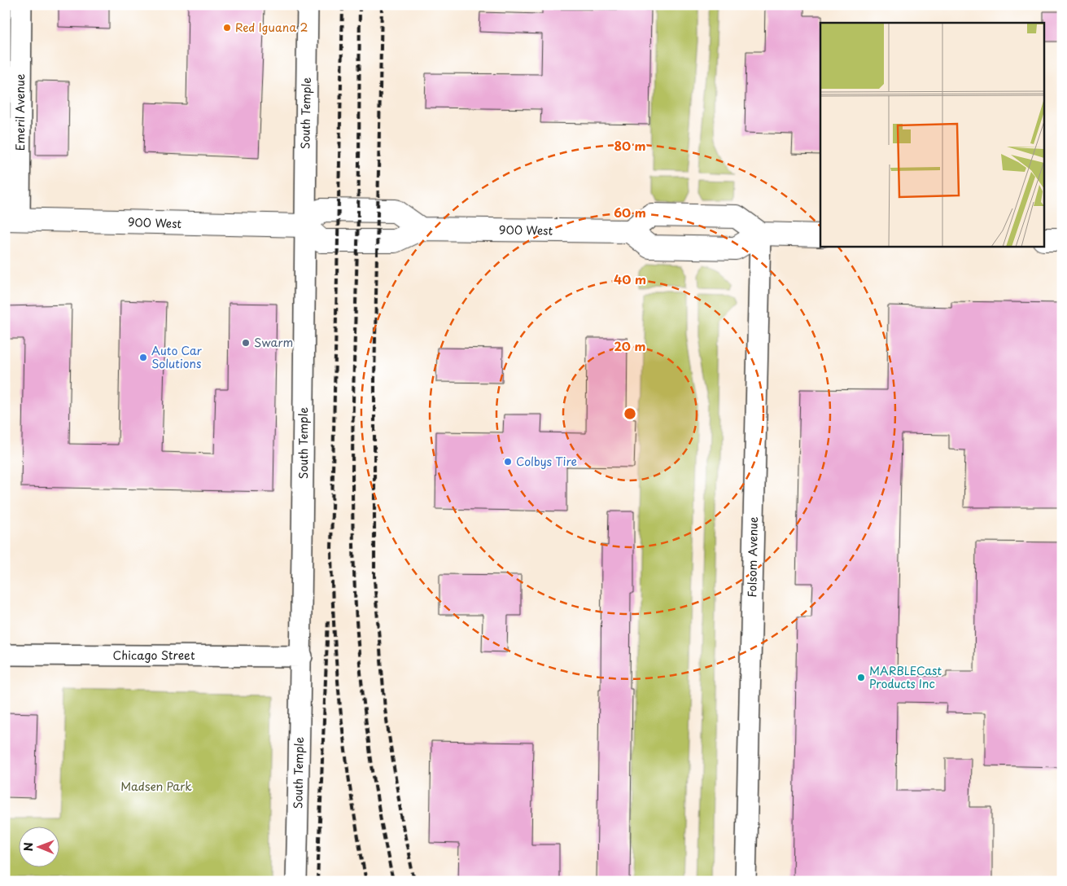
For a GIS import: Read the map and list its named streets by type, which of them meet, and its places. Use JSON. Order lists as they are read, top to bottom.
{
  "streets": {
    "main road": ["900 West"],
    "street": [
      "Emeril Avenue",
      "South Temple",
      "Folsom Avenue",
      "Chicago Street"
    ]
  },
  "crossings": [
    ["Emeril Avenue", "900 West"],
    ["South Temple", "900 West"],
    ["South Temple", "Chicago Street"]
  ],
  "parks": ["Madsen Park"],
  "places": [
    "Red Iguana 2",
    "Swarm",
    "Auto Car Solutions",
    "Colbys Tire",
    "MARBLECast Products Inc"
  ],
  "north": "left",
  "rings": [
    "80 m",
    "60 m",
    "40 m",
    "20 m"
  ]
}
